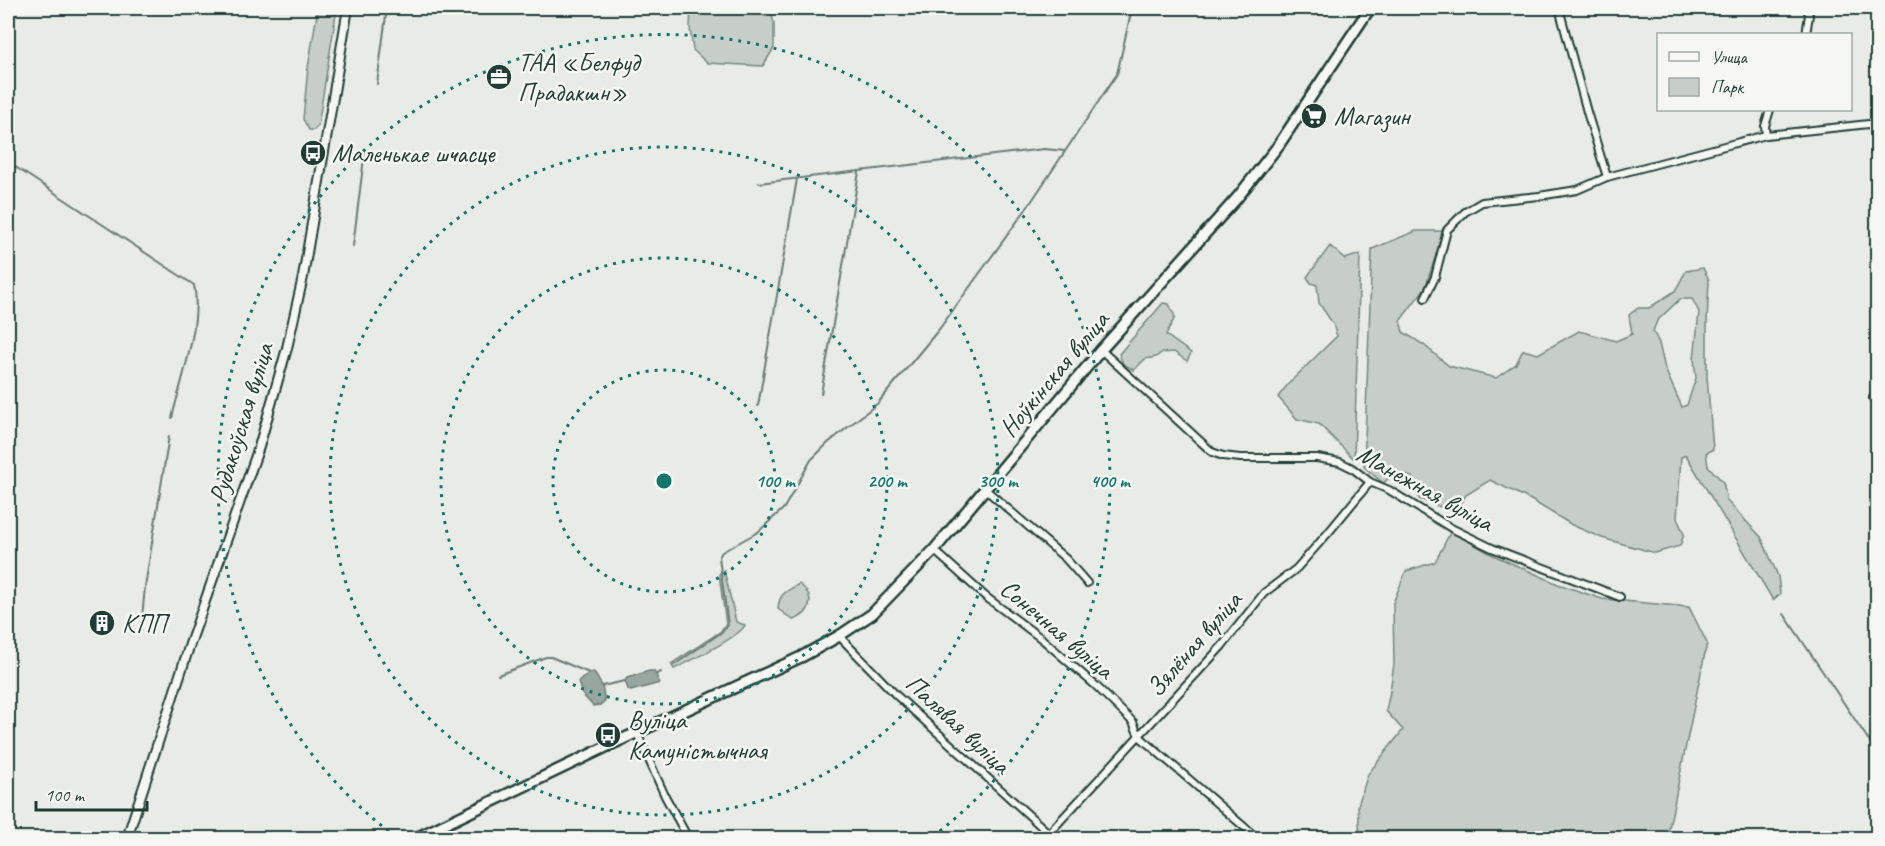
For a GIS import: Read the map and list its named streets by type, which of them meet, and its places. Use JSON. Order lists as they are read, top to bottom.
{
  "streets": {
    "main road": ["Ноўкінская вуліца"],
    "street": [
      "Рудакоўская вуліца",
      "Манежная вуліца",
      "Сонечная вуліца",
      "Зялёная вуліца",
      "Палявая вуліца"
    ]
  },
  "crossings": [
    ["Ноўкінская вуліца", "Манежная вуліца"],
    ["Ноўкінская вуліца", "Сонечная вуліца"],
    ["Ноўкінская вуліца", "Палявая вуліца"],
    ["Манежная вуліца", "Зялёная вуліца"],
    ["Сонечная вуліца", "Зялёная вуліца"],
    ["Зялёная вуліца", "Палявая вуліца"]
  ],
  "places": {
    "office": ["ТАА «Белфуд Прадакшн»"],
    "supermarket": ["Магазин"],
    "bus stop": ["Маленькае шчасце", "Вуліца Камуністычная"],
    "building": ["КПП"]
  },
  "legend": ["Улица", "Парк"],
  "scale_bar": "100 m",
  "rings": [
    "100 m",
    "200 m",
    "300 m",
    "400 m"
  ]
}
